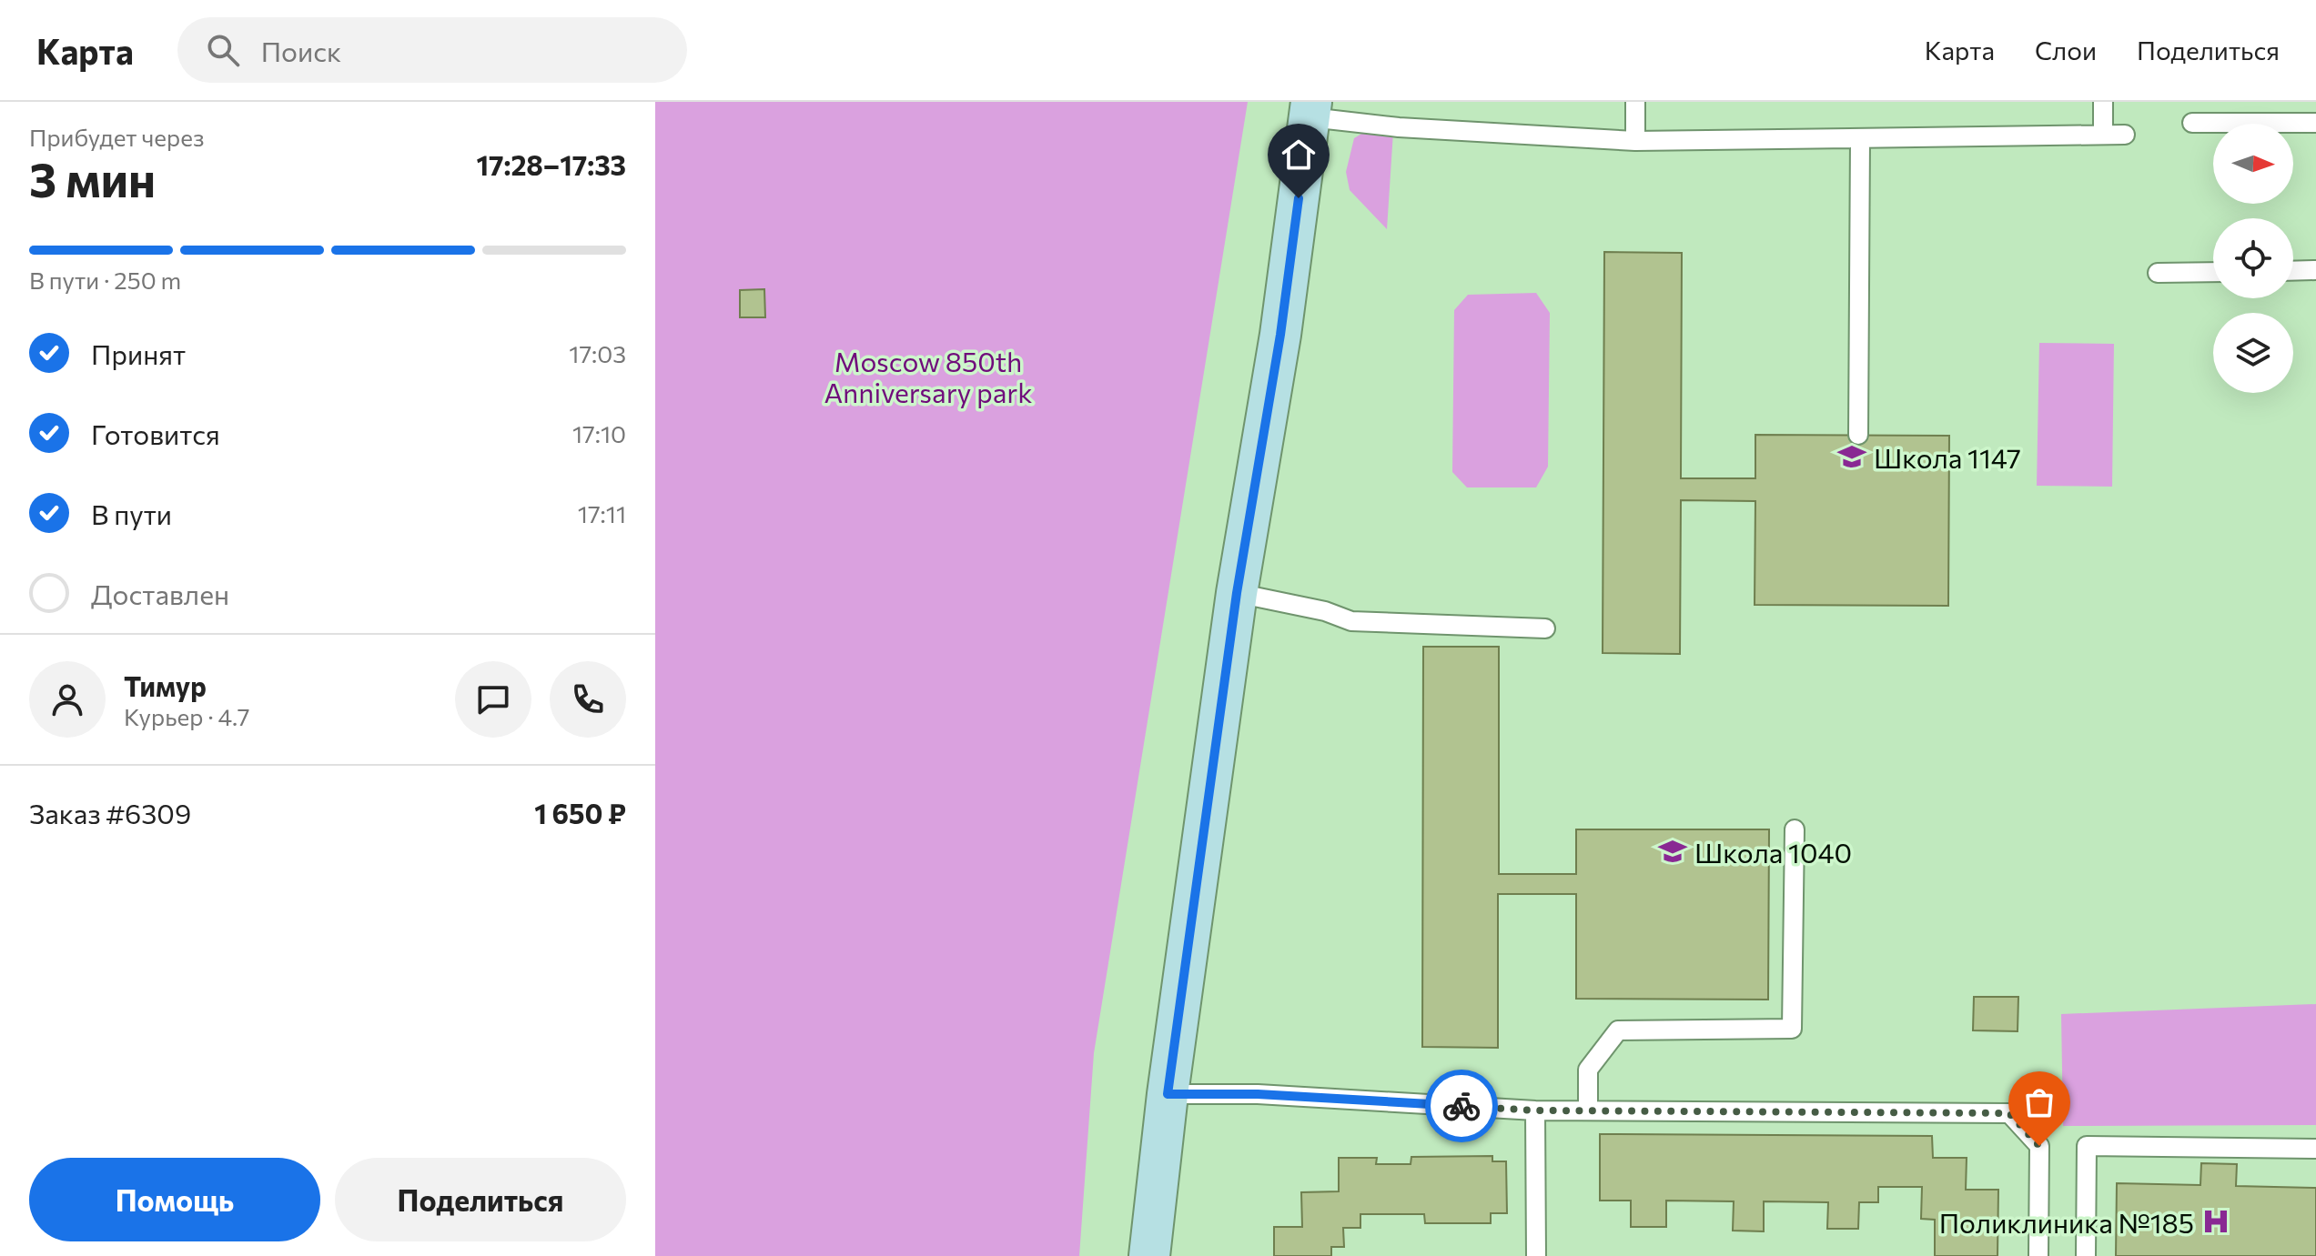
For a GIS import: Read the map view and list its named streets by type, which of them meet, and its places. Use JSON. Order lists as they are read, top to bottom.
{
  "parks": ["Moscow 850th Anniversary park"],
  "places": {
    "school or university": ["Школа 1147", "Школа 1040"],
    "hospital": ["Поликлиника №185"]
  },
  "north": "right",
  "page": {
    "header": "Карта",
    "search": "Поиск",
    "nav": ["Карта", "Слои", "Поделиться"],
    "heading": ["3 мин", "Прибудет через", "17:28–17:33"],
    "panel": [
      "Тимур",
      "Курьер · 4.7",
      "Заказ #6309",
      "1 650 ₽"
    ],
    "bar": "В пути · 250 m",
    "list": [
      ["Принят", "17:03"],
      ["Готовится", "17:10"],
      ["В пути", "17:11"],
      "Доставлен"
    ],
    "buttons": ["Помощь", "Поделиться"]
  }
}
